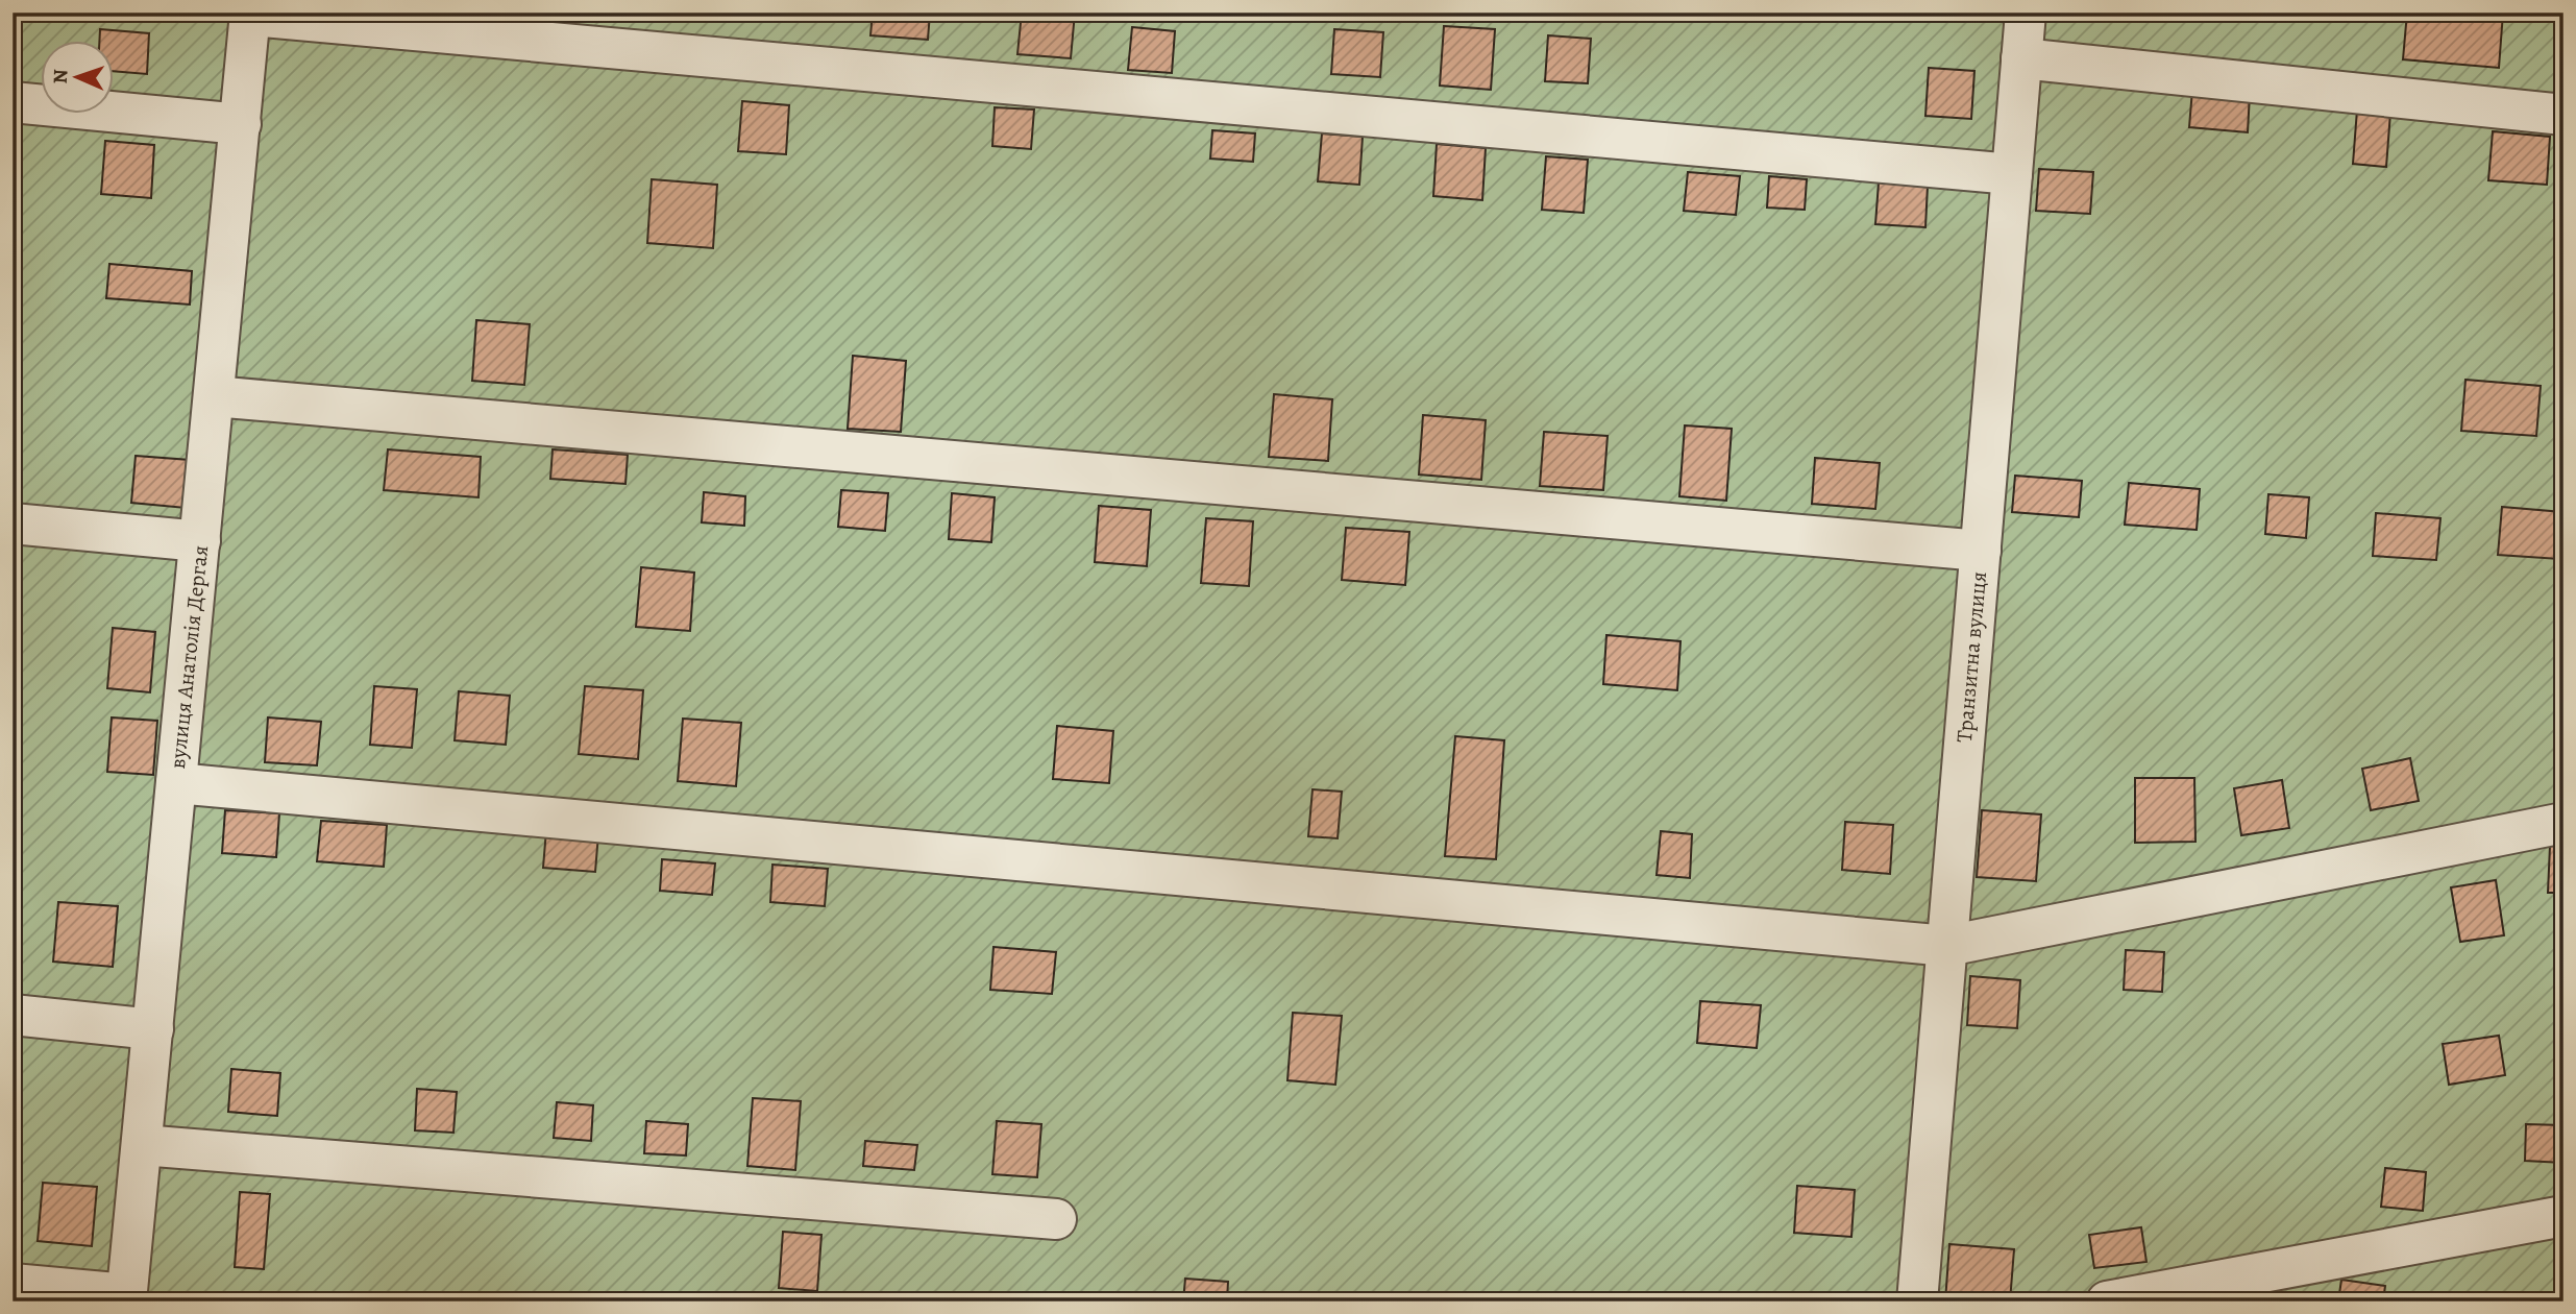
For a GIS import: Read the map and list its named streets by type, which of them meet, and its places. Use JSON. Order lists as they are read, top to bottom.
{
  "streets": {
    "street": ["вулиця Анатолія Дергая", "Транзитна вулиця"]
  },
  "north": "left"
}
